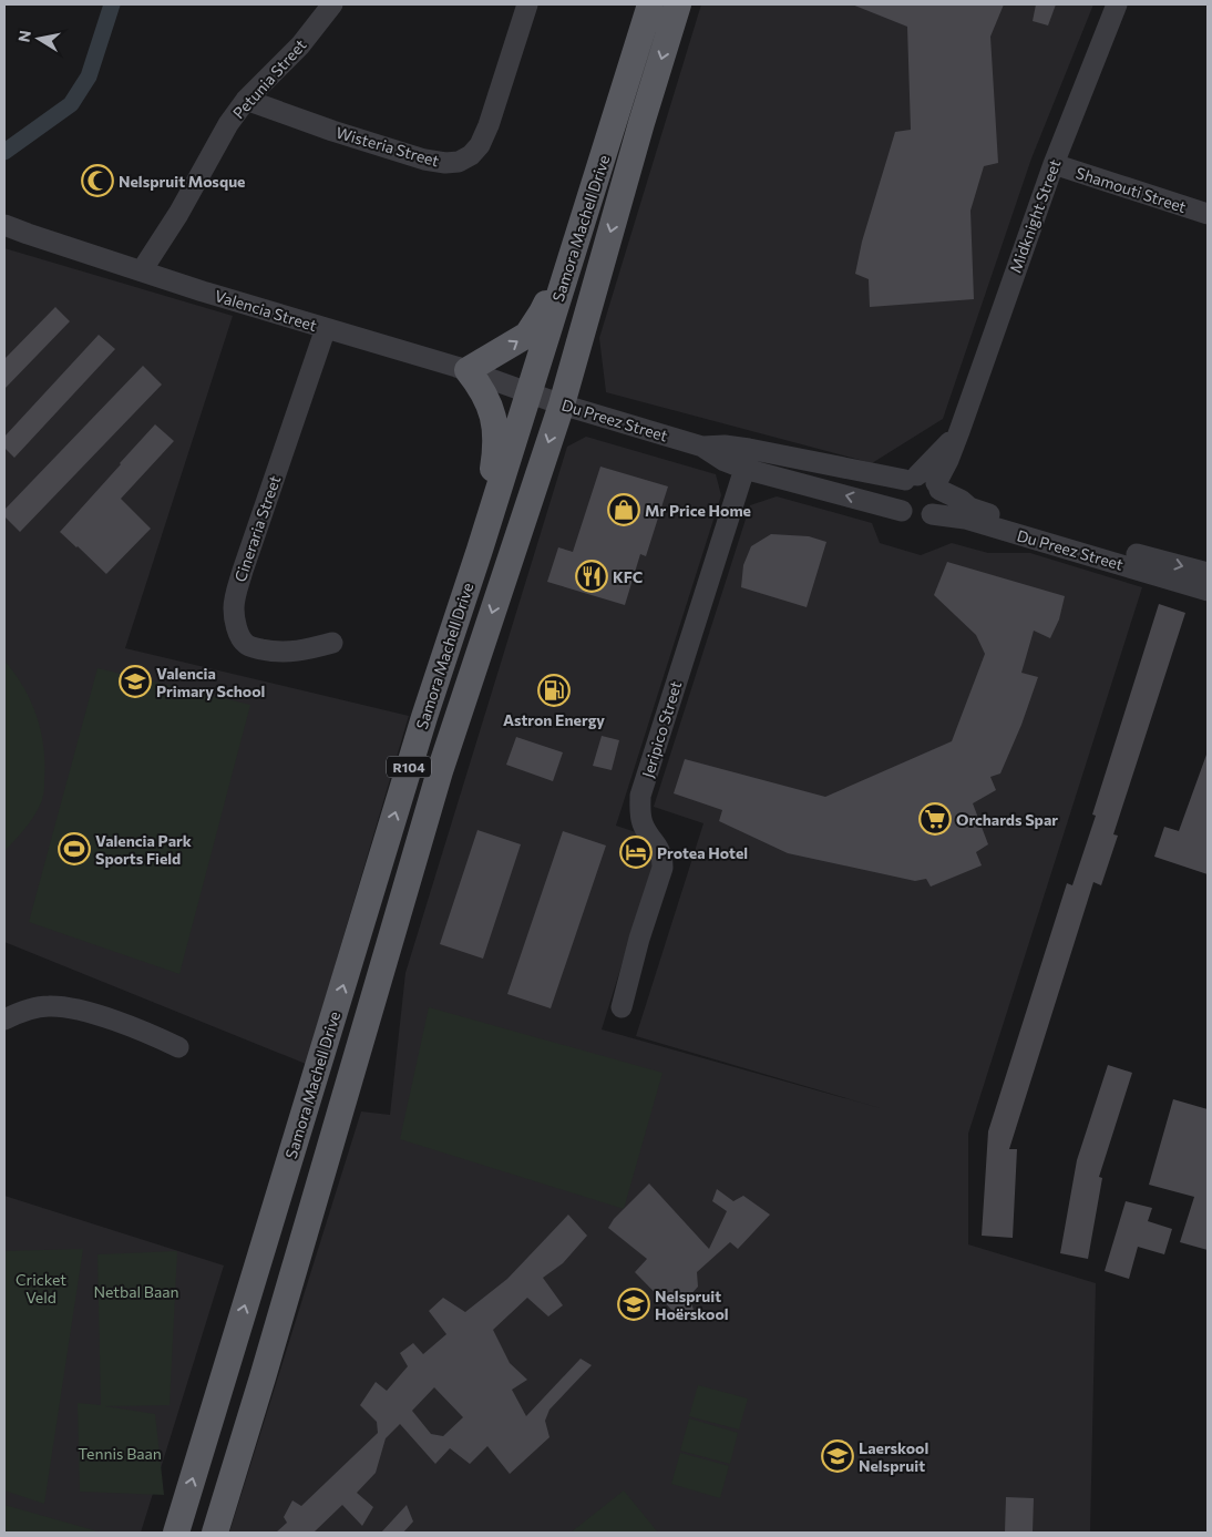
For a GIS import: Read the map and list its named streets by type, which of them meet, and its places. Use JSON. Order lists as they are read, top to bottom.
{
  "streets": {
    "main road": ["Samora Machell Drive", "R104"],
    "street": [
      "Petunia Street",
      "Wisteria Street",
      "Shamouti Street",
      "Midknight Street",
      "Valencia Street",
      "Du Preez Street",
      "Cineraria Street",
      "Jeripico Street"
    ]
  },
  "crossings": [
    ["Petunia Street", "Wisteria Street"],
    ["Petunia Street", "Valencia Street"],
    ["Shamouti Street", "Midknight Street"],
    ["Midknight Street", "Du Preez Street"],
    ["Samora Machell Drive", "Valencia Street"],
    ["Samora Machell Drive", "Du Preez Street"],
    ["Valencia Street", "Du Preez Street"],
    ["Valencia Street", "Cineraria Street"],
    ["Du Preez Street", "Jeripico Street"]
  ],
  "parks": ["Cricket Veld", "Netbal Baan", "Tennis Baan"],
  "places": {
    "mosque": ["Nelspruit Mosque"],
    "shop": ["Mr Price Home"],
    "restaurant": ["KFC"],
    "school or university": ["Valencia Primary School", "Nelspruit Hoërskool", "Laerskool Nelspruit"],
    "fuel station": ["Astron Energy"],
    "supermarket": ["Orchards Spar"],
    "sports": ["Valencia Park Sports Field"],
    "hotel": ["Protea Hotel"]
  },
  "north": "left"
}
